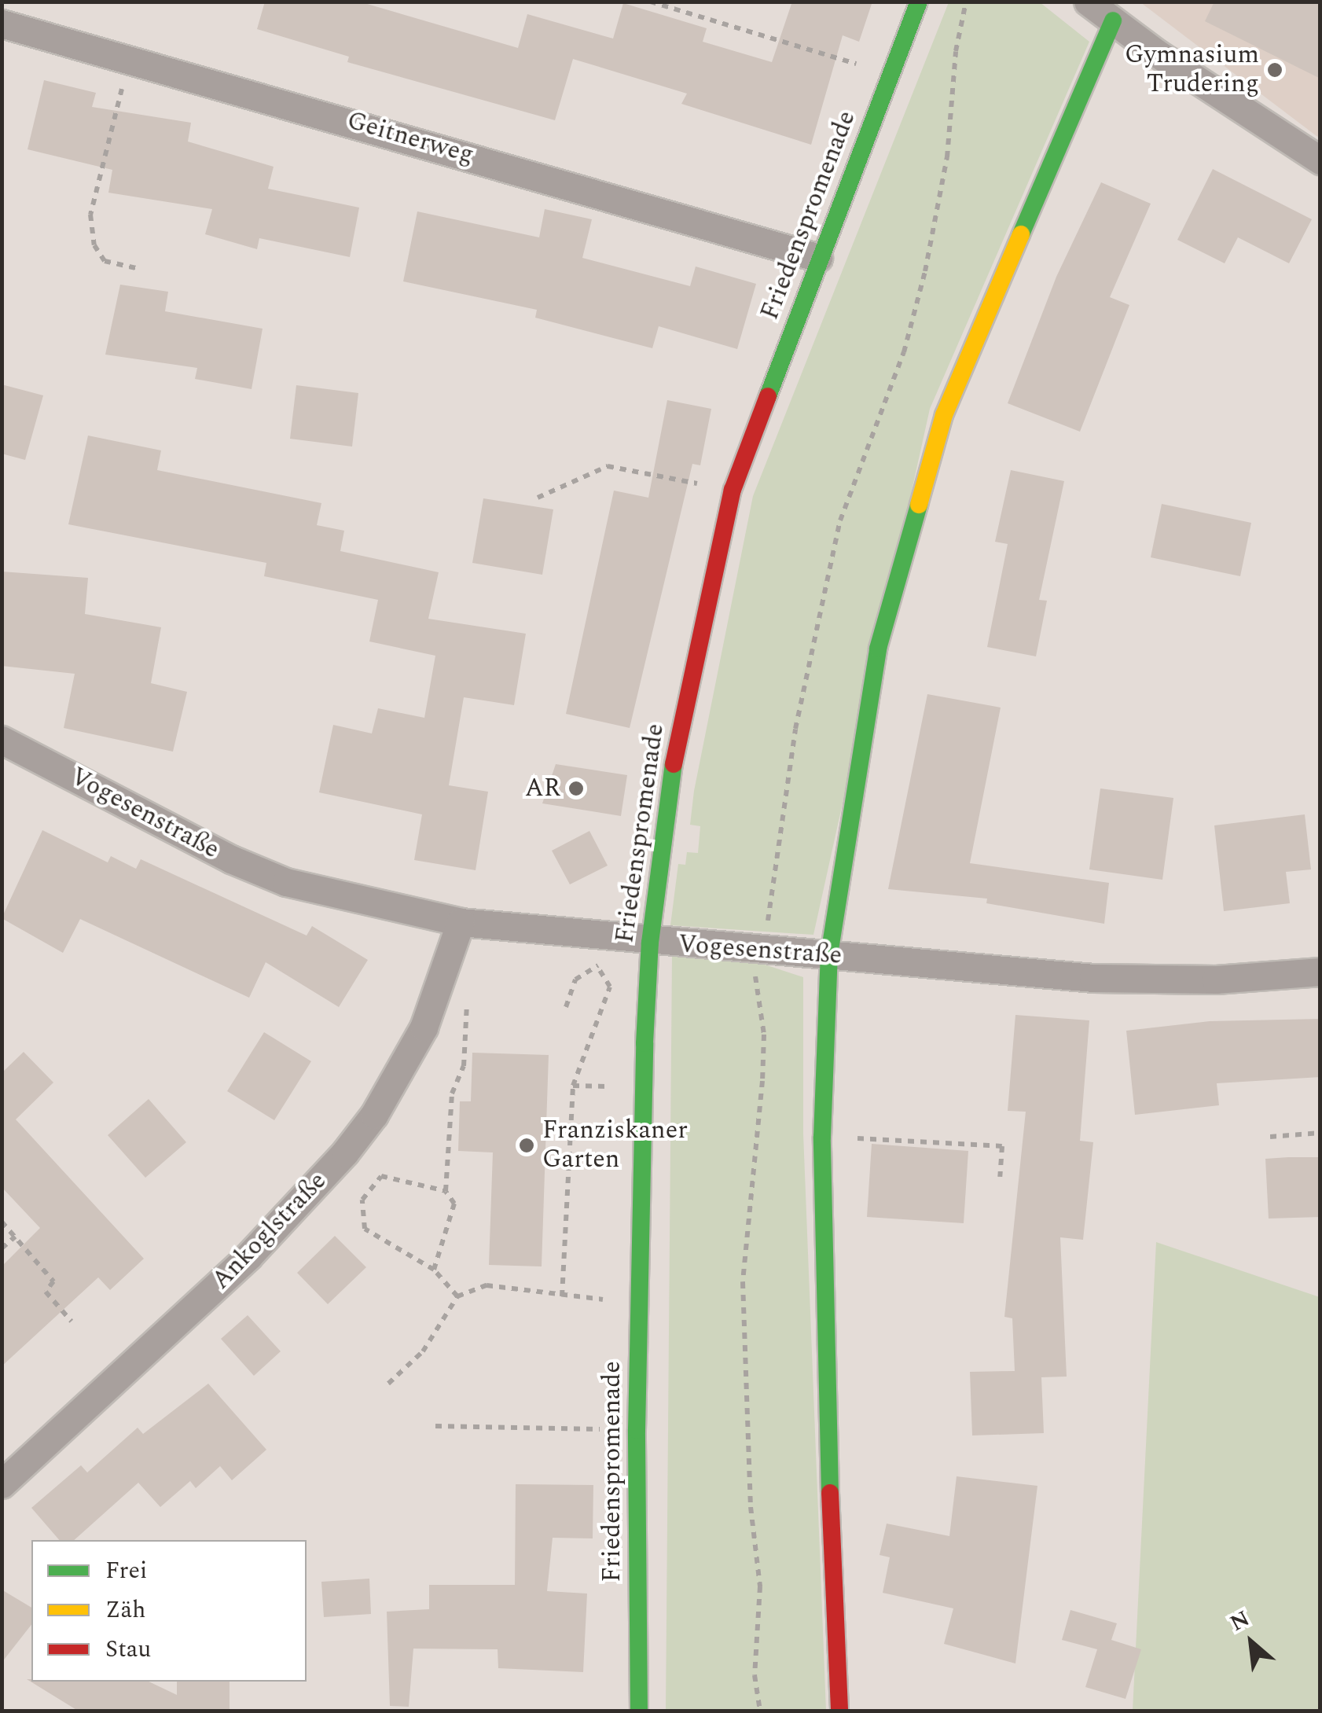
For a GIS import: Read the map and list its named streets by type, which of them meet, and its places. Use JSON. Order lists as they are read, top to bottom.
{
  "streets": {
    "street": [
      "Geitnerweg",
      "Friedenspromenade",
      "Vogesenstraße",
      "Ankoglstraße"
    ]
  },
  "crossings": [
    ["Geitnerweg", "Friedenspromenade"],
    ["Friedenspromenade", "Vogesenstraße"],
    ["Vogesenstraße", "Ankoglstraße"]
  ],
  "places": ["Gymnasium Trudering", "AR", "Franziskaner Garten"],
  "legend": ["Frei", "Zäh", "Stau"],
  "north": "top left"
}
